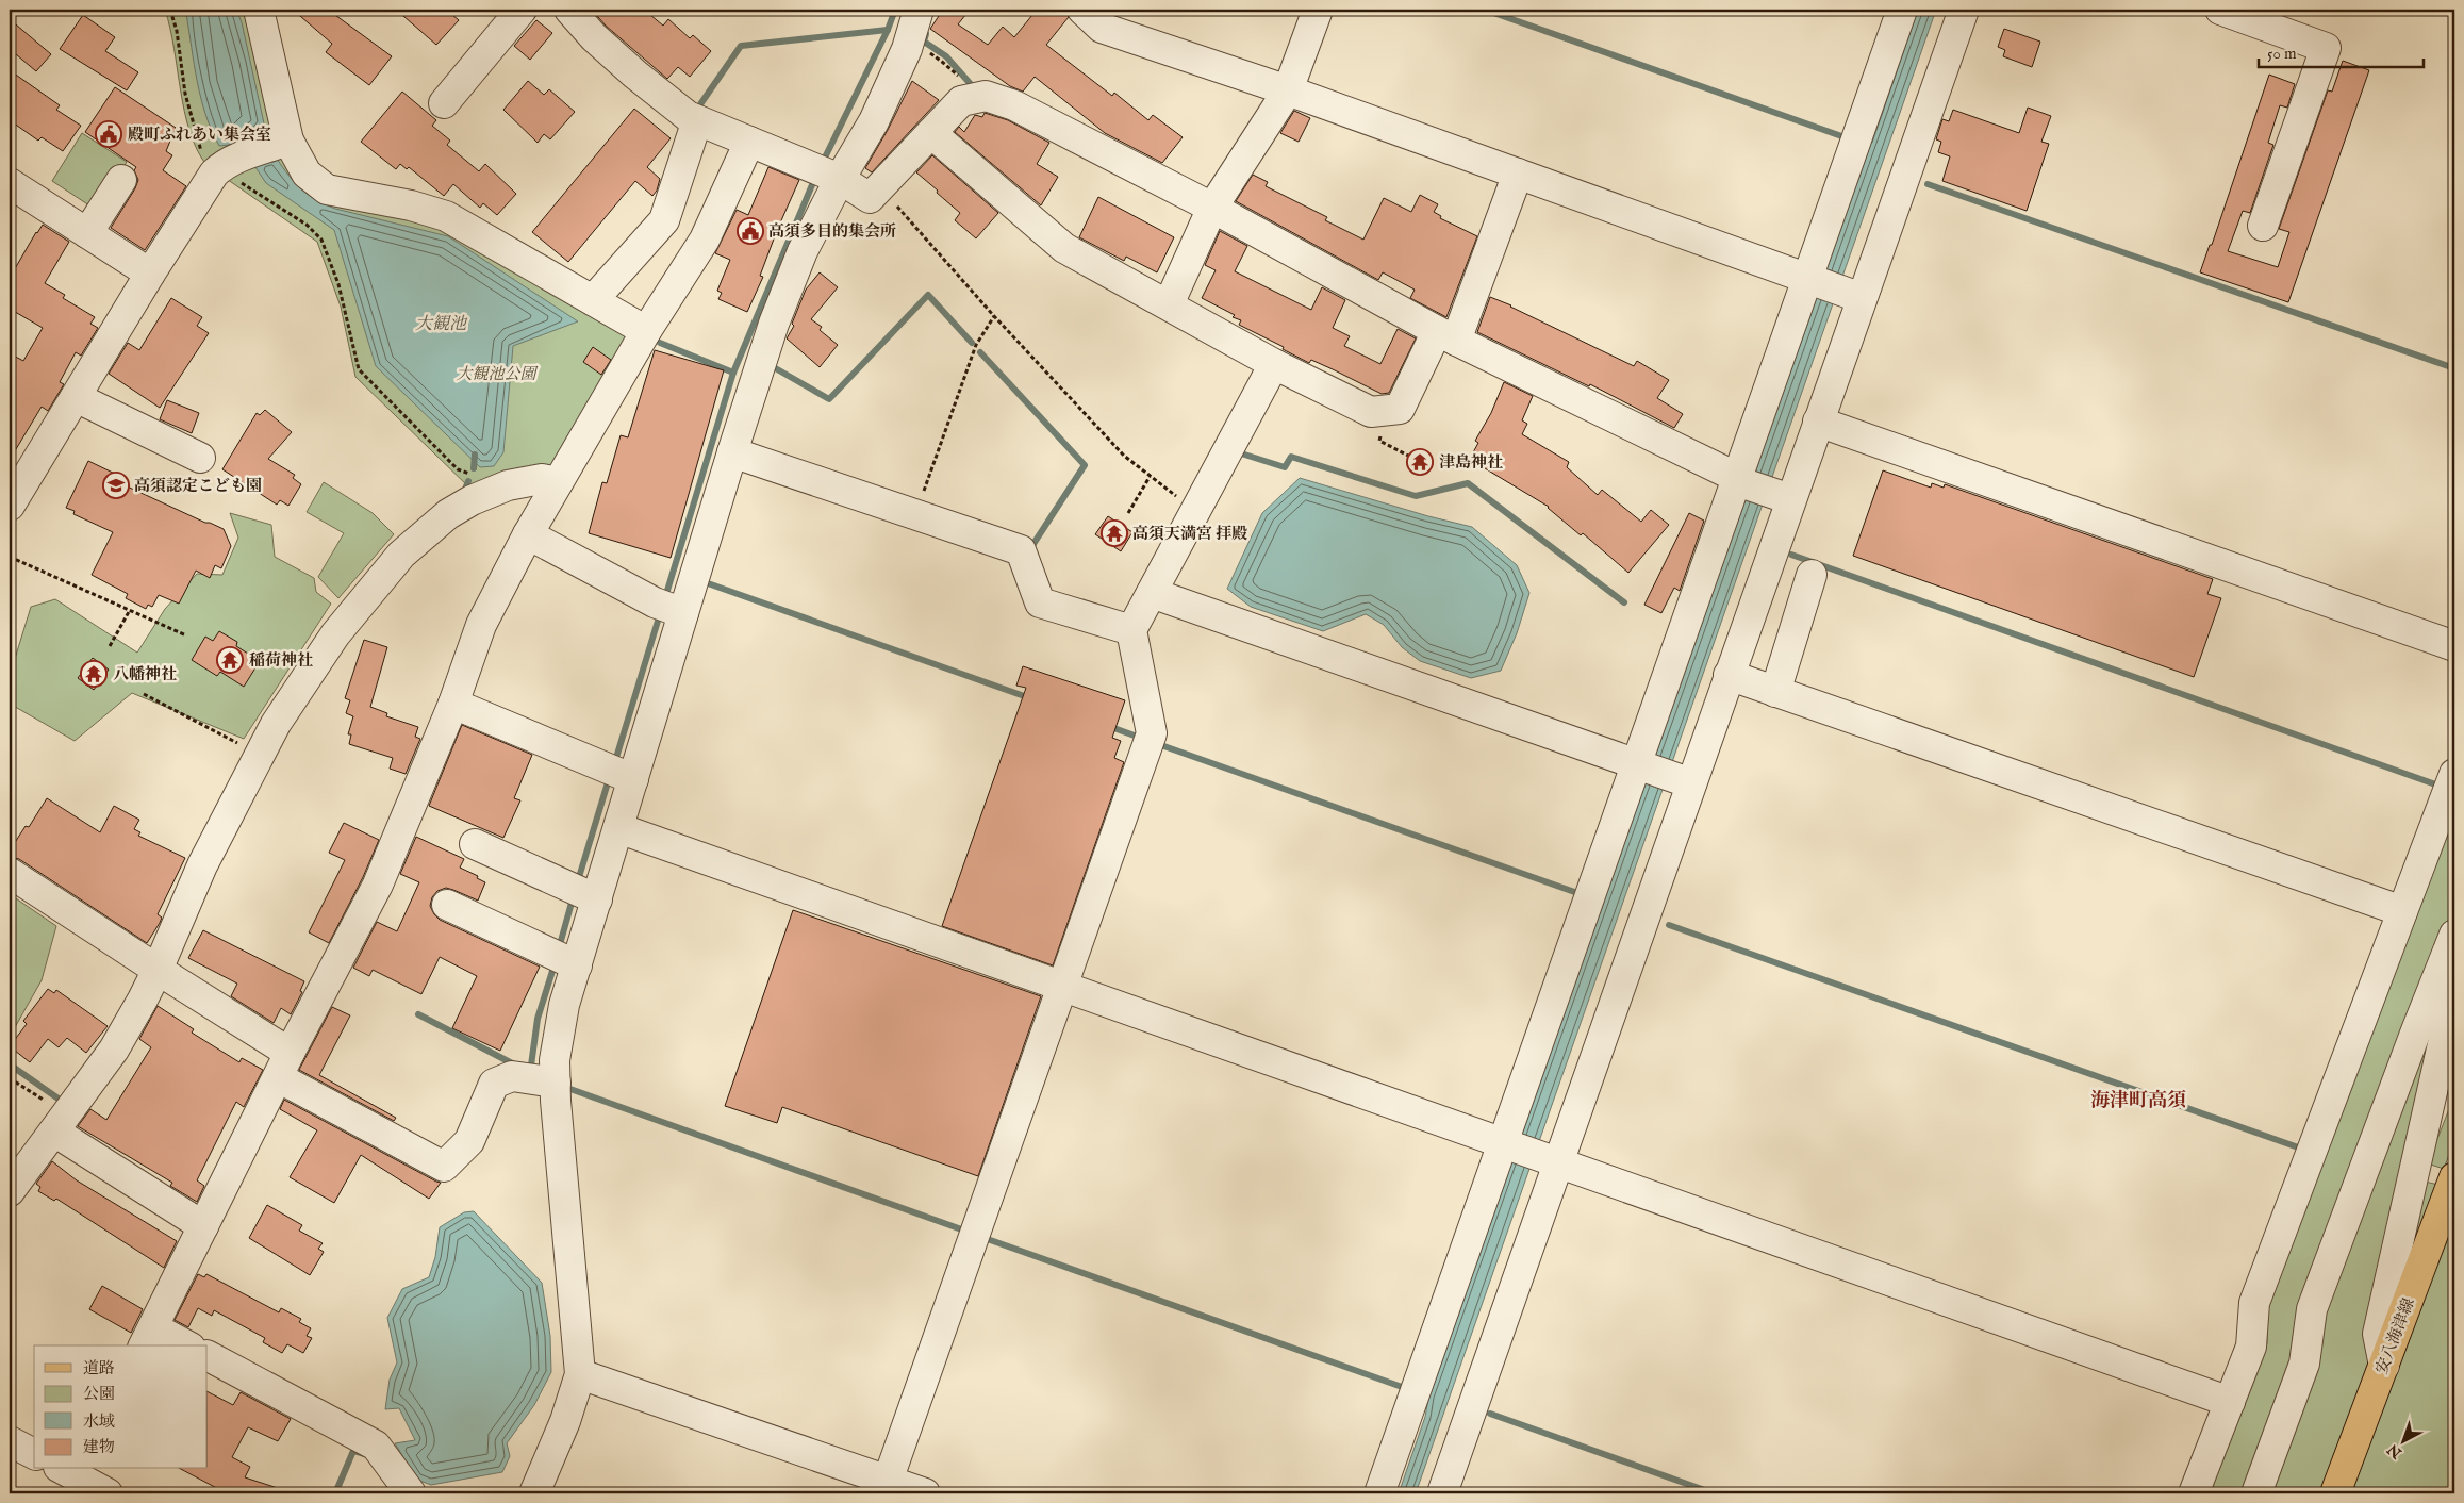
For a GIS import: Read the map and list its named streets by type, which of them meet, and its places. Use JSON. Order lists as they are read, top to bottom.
{
  "streets": {
    "main road": ["安八海津線"]
  },
  "districts": ["海津町高須"],
  "water": ["大観池"],
  "parks": ["大観池公園"],
  "places": {
    "public building": ["殿町ふれあい集会室", "高須多目的集会所"],
    "temple": [
      "津島神社",
      "高須天満宮 拝殿",
      "稲荷神社",
      "八幡神社"
    ],
    "school or university": ["高須認定こども園"]
  },
  "legend": [
    "道路",
    "公園",
    "水域",
    "建物"
  ],
  "scale_bar": "50 m",
  "north": "bottom left"
}
